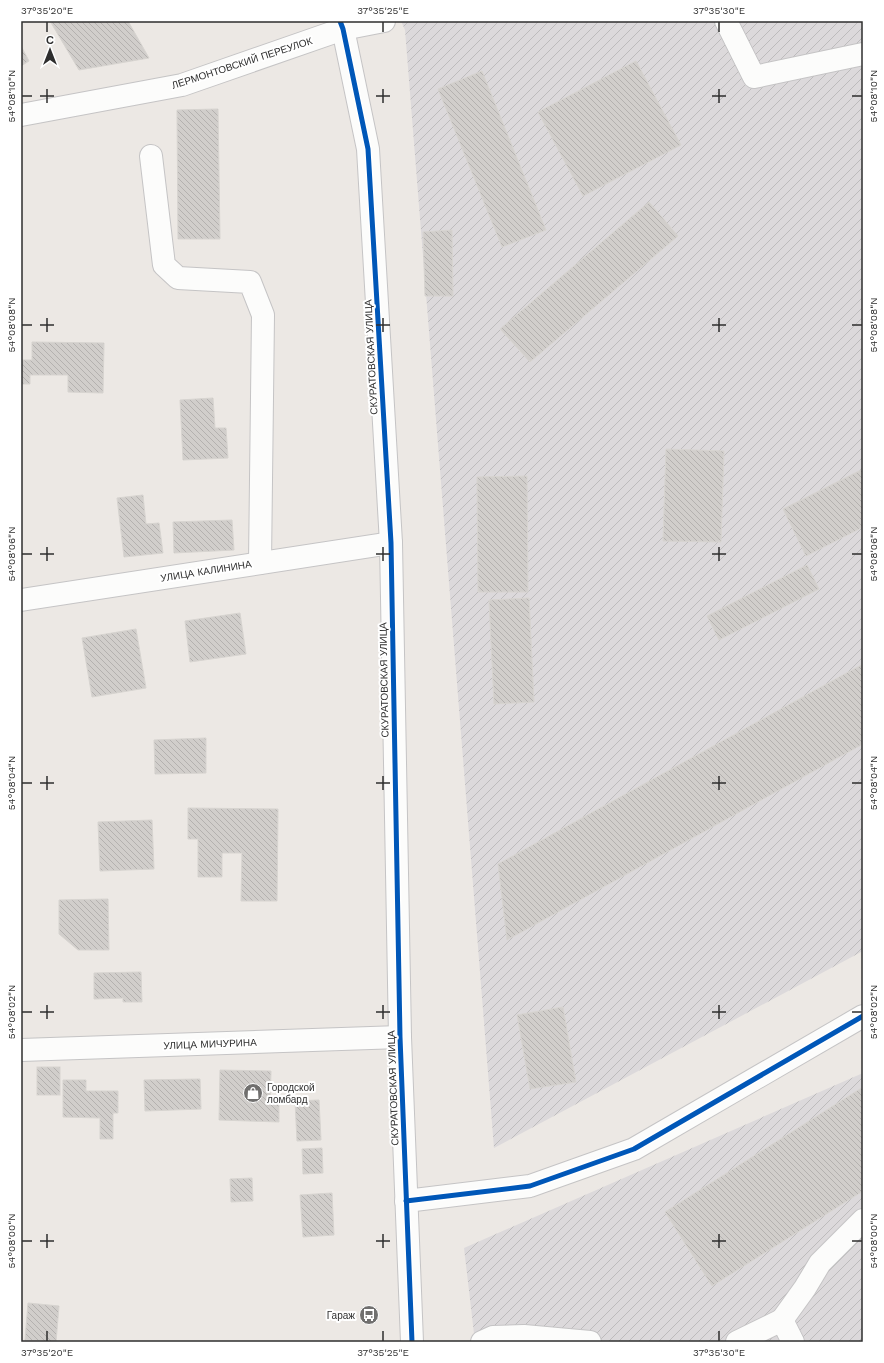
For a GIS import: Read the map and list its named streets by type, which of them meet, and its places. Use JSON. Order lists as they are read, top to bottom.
{
  "streets": {
    "street": [
      "ЛЕРМОНТОВСКИЙ ПЕРЕУЛОК",
      "СКУРАТОВСКАЯ УЛИЦА",
      "УЛИЦА КАЛИНИНА",
      "УЛИЦА МИЧУРИНА"
    ]
  },
  "crossings": [
    ["ЛЕРМОНТОВСКИЙ ПЕРЕУЛОК", "СКУРАТОВСКАЯ УЛИЦА"],
    ["СКУРАТОВСКАЯ УЛИЦА", "УЛИЦА КАЛИНИНА"],
    ["СКУРАТОВСКАЯ УЛИЦА", "УЛИЦА МИЧУРИНА"]
  ],
  "places": {
    "shop": ["Городской ломбард"],
    "bus stop": ["Гараж"]
  },
  "north": "top",
  "coordinates": [
    "37°35'20\"E",
    "37°35'25\"E",
    "37°35'30\"E",
    "54°08'10\"N",
    "54°08'08\"N",
    "54°08'06\"N",
    "54°08'04\"N",
    "54°08'02\"N",
    "54°08'00\"N"
  ]
}
